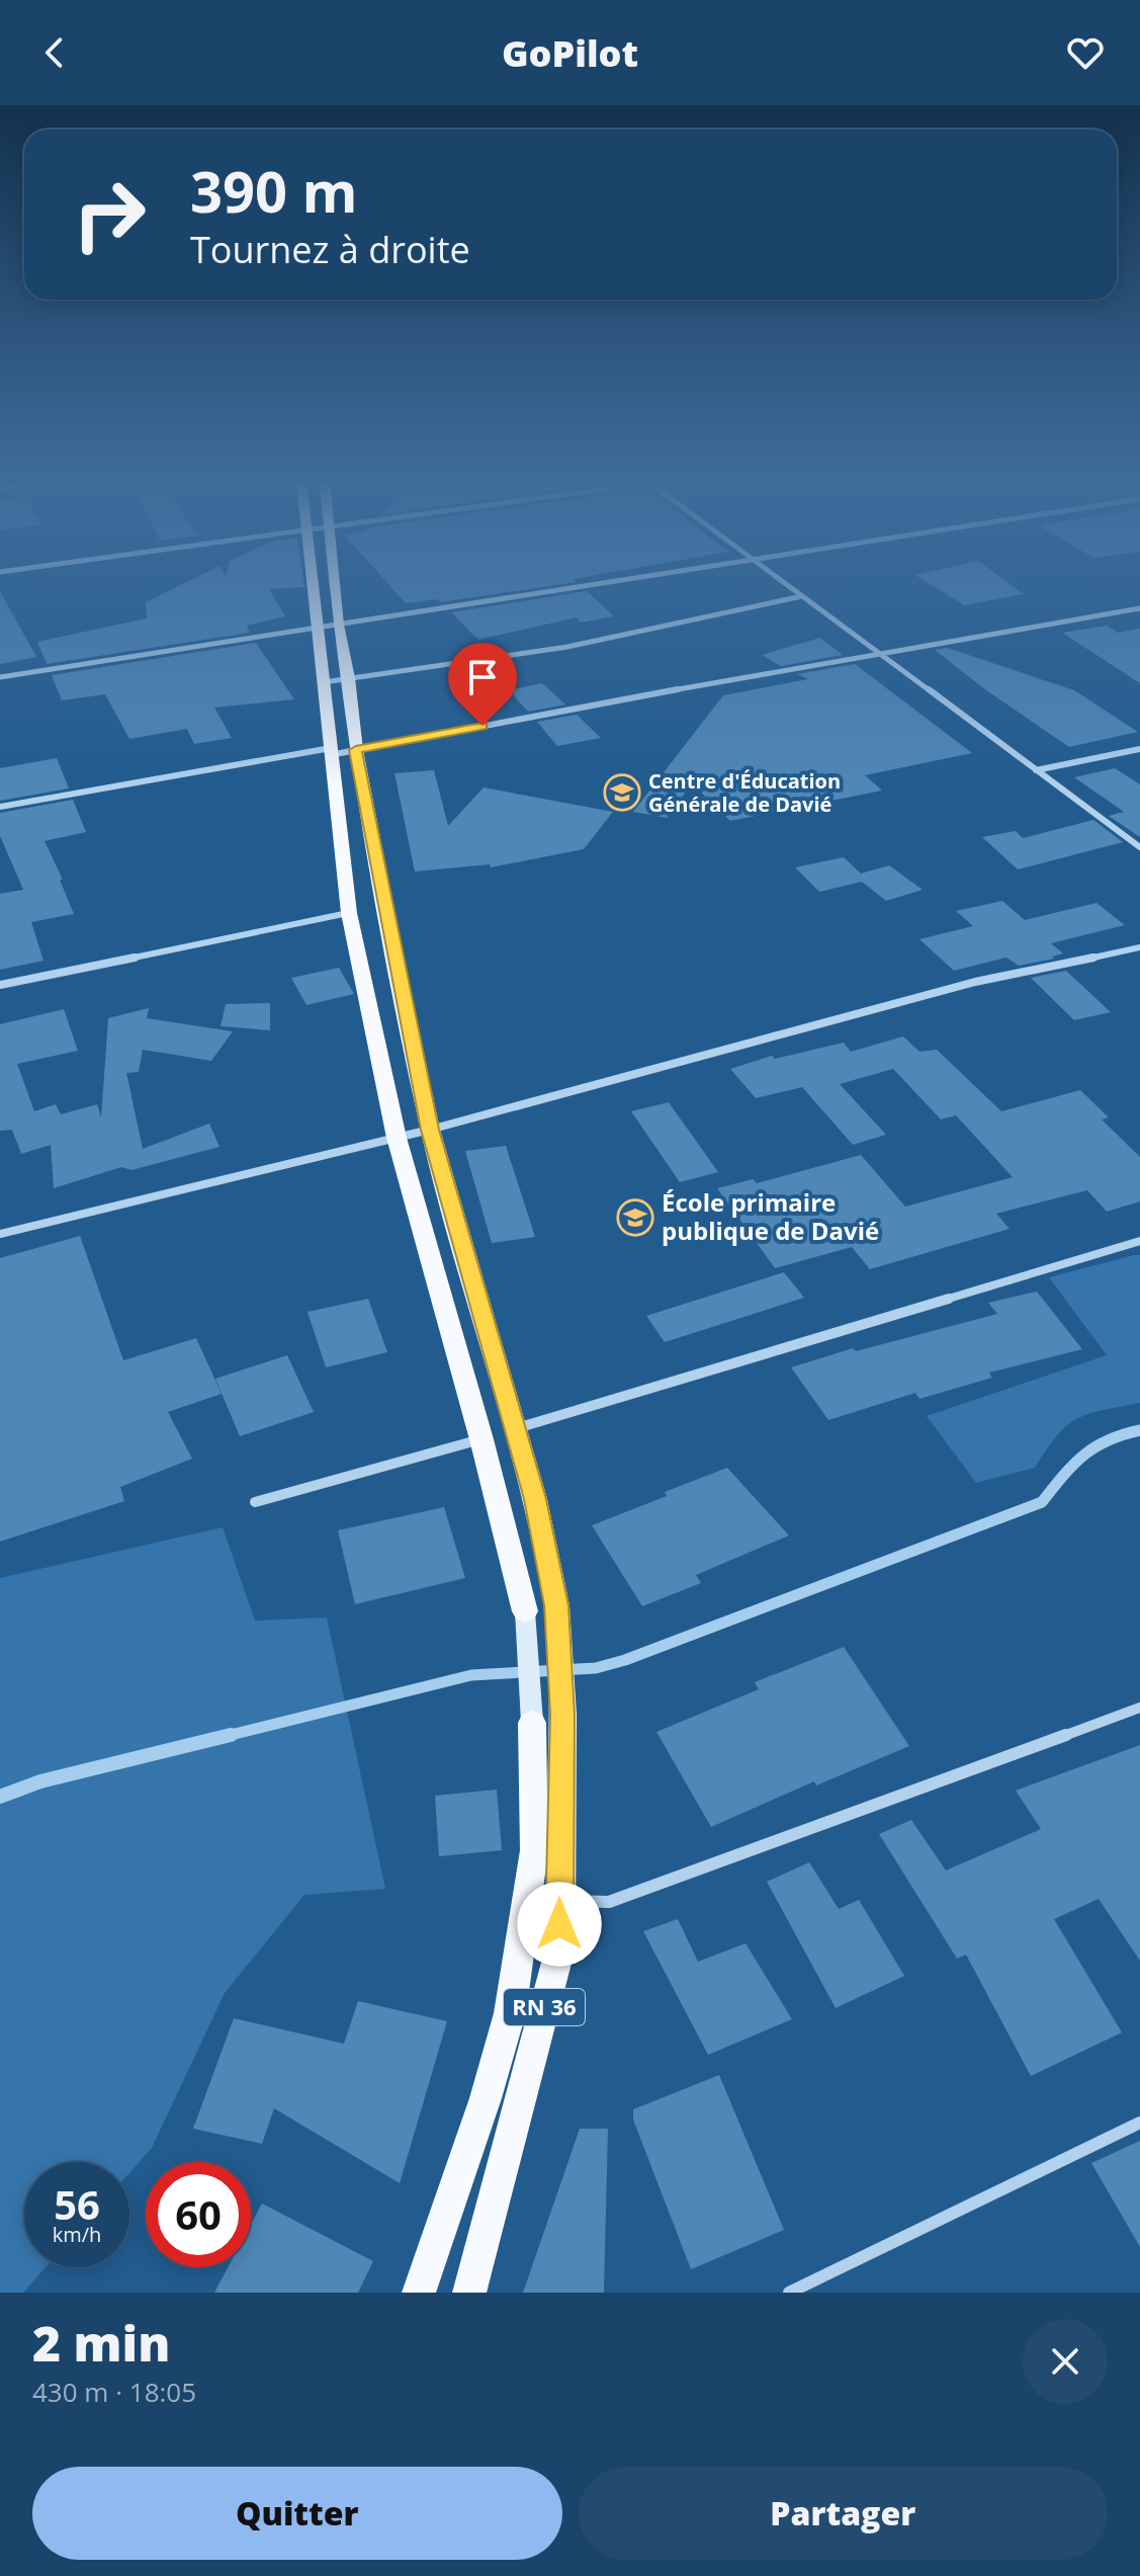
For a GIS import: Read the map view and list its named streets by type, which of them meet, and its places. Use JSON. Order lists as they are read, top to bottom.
{
  "streets": {
    "main road": ["RN 36"]
  },
  "places": {
    "school or university": ["Centre d'Éducation Générale de Davié", "École primaire publique de Davié"]
  },
  "page": {
    "header": "GoPilot",
    "turn": ["390 m", "Tournez à droite"],
    "speed": "56 km/h",
    "limit": "60",
    "heading": ["2 min", "430 m · 18:05"],
    "buttons": ["Quitter", "Partager"]
  }
}
